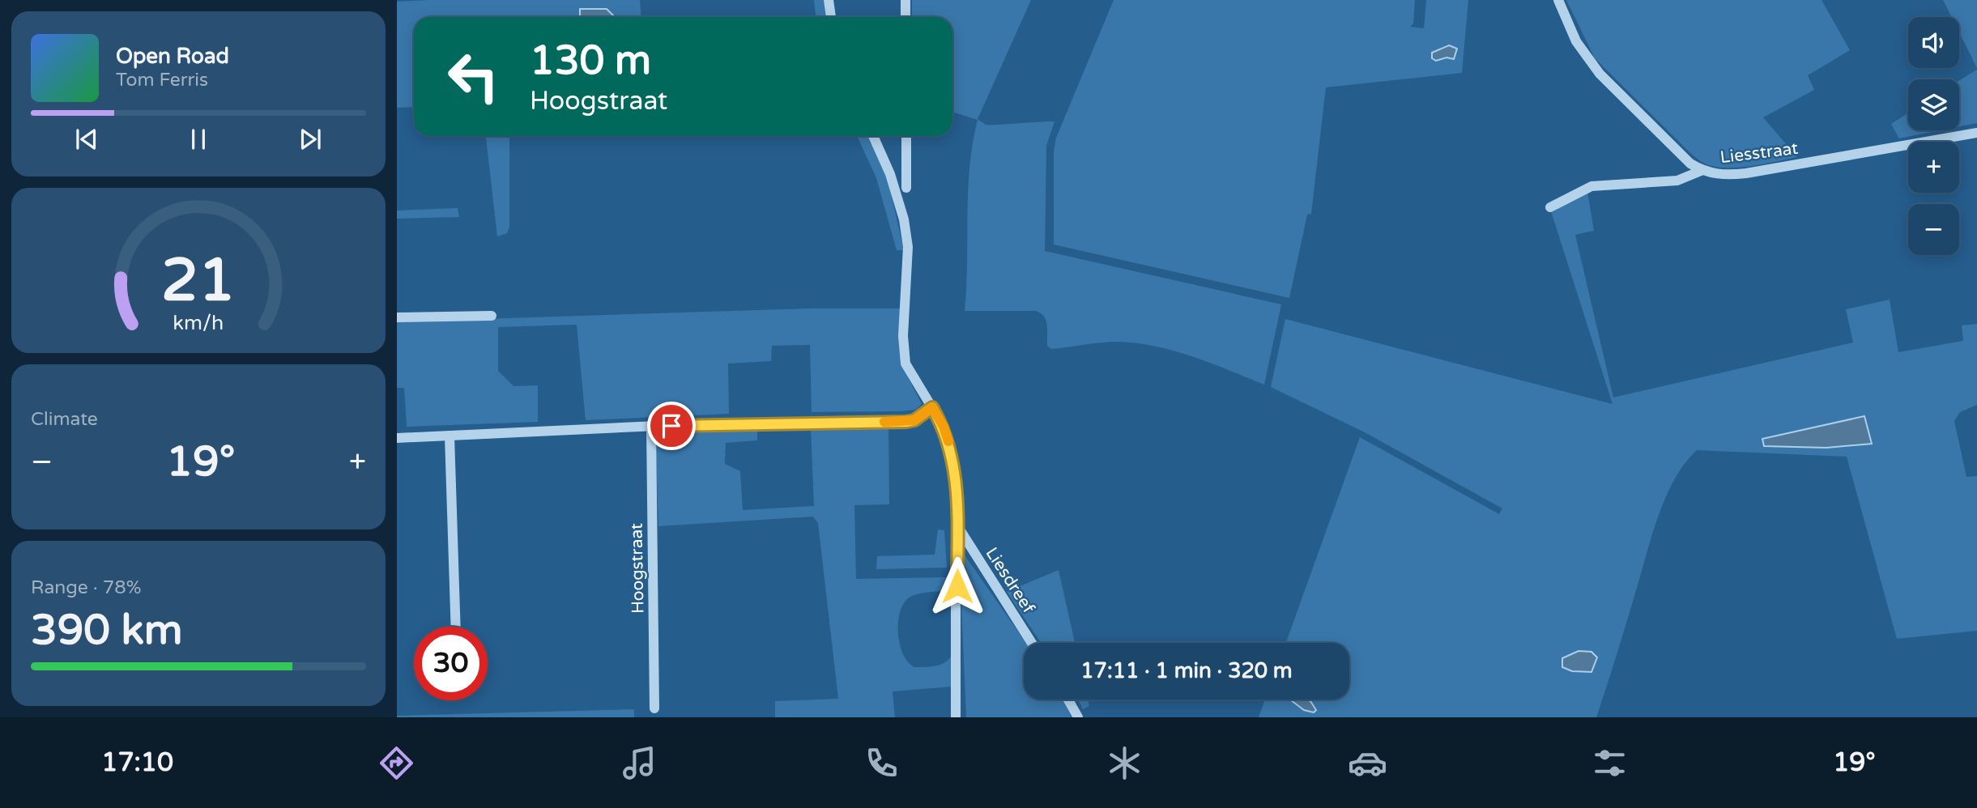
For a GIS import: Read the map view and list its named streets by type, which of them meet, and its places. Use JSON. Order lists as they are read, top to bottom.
{
  "streets": {
    "street": ["Liesstraat", "Hoogstraat", "Liesdreef"]
  },
  "page": {
    "map_buttons": ["+", "−"],
    "turn": ["130 m", "Hoogstraat"],
    "song": ["Open Road", "Tom Ferris"],
    "tile": [
      "Climate",
      ["Range · 78%", "390 km"]
    ],
    "heat": ["−", "19°", "+"],
    "limit": "30",
    "trip": "17:11 · 1 min · 320 m",
    "tabs": ["17:10", "19°"],
    "gauge": ["21", "km/h"]
  }
}
